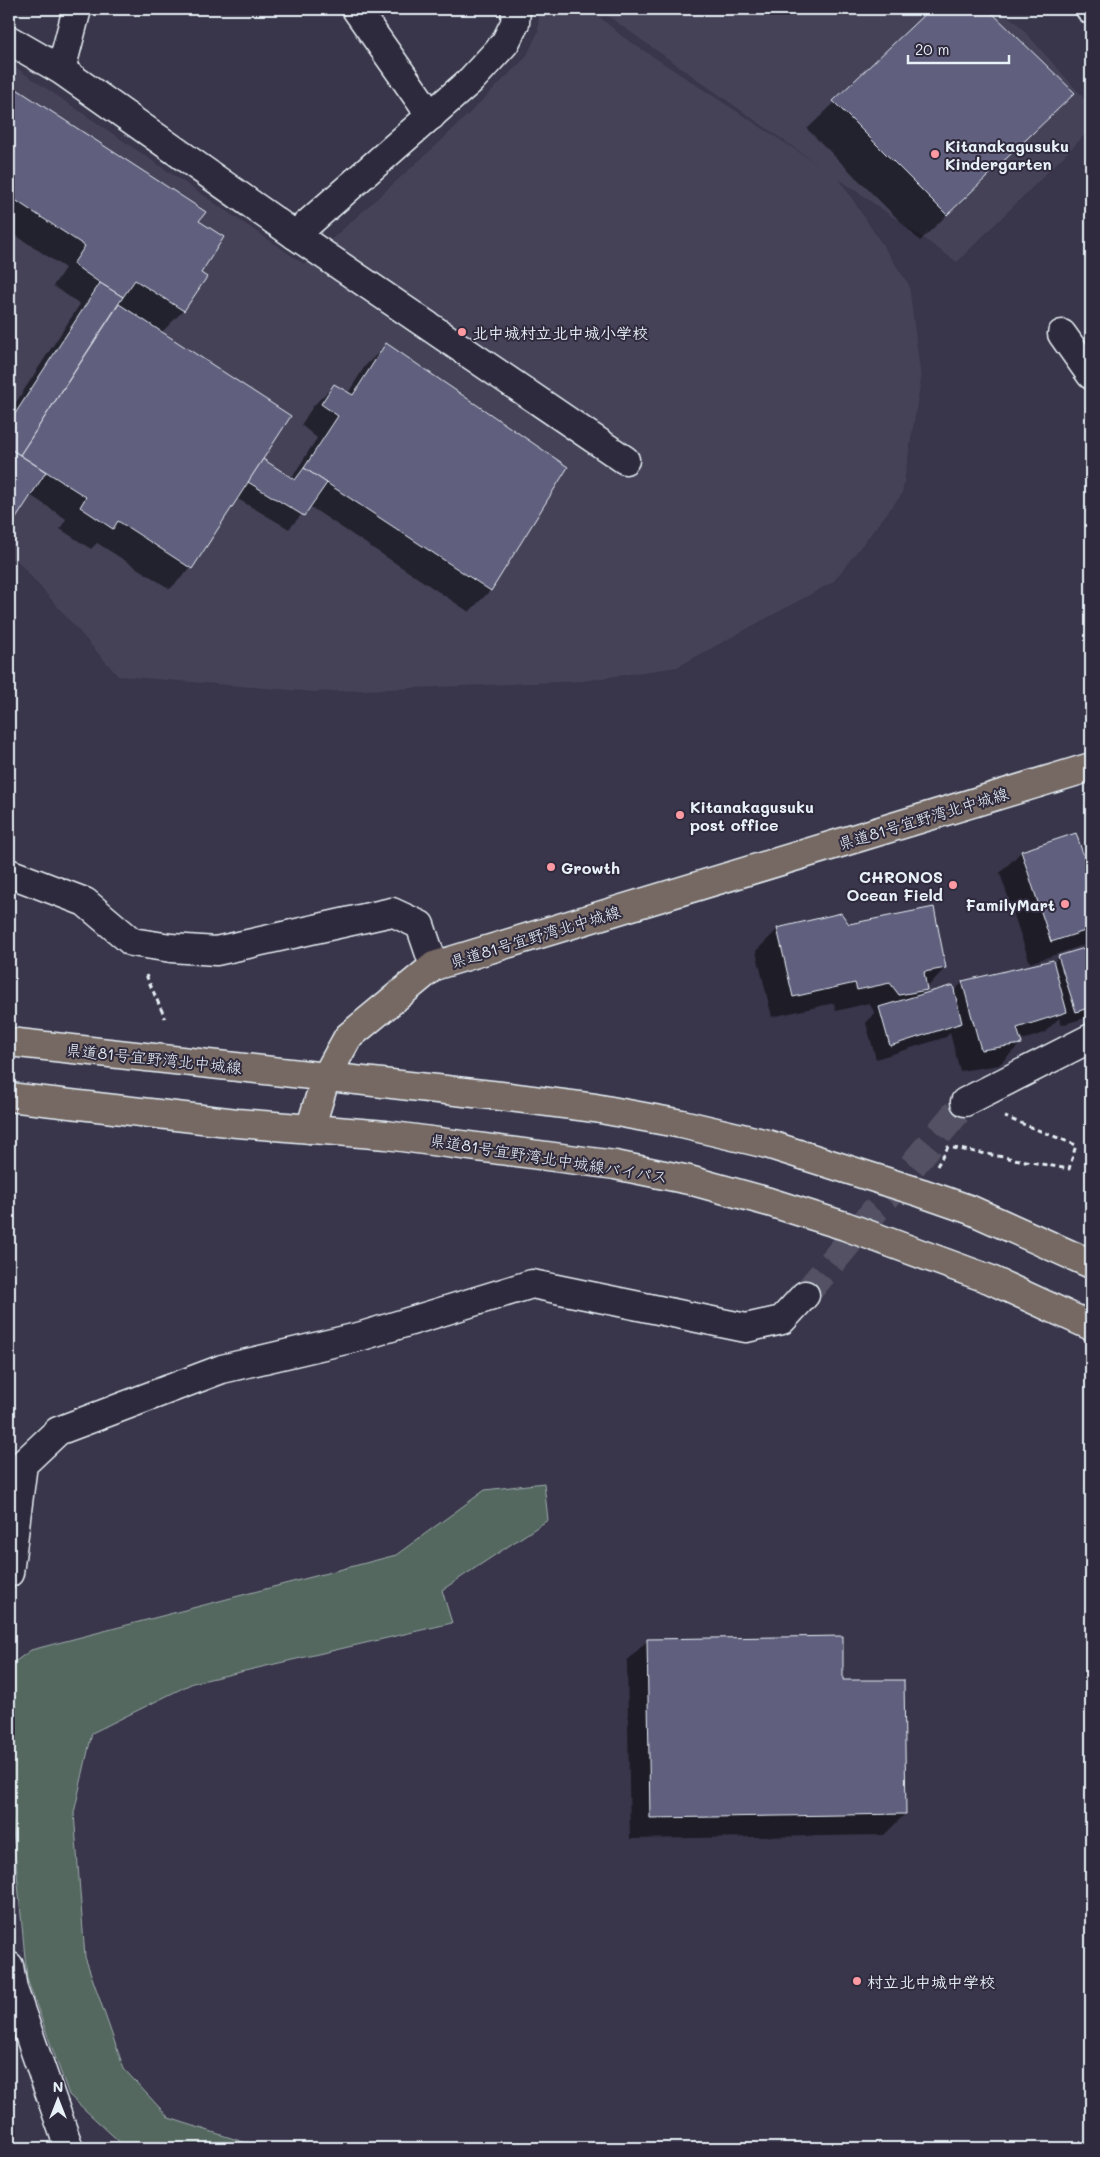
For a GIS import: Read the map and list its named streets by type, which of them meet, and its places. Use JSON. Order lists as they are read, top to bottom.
{
  "streets": {
    "main road": ["県道81号宜野湾北中城線", "県道81号宜野湾北中城線バイパス"]
  },
  "places": [
    "Kitanakagusuku Kindergarten",
    "北中城村立北中城小学校",
    "Kitanakagusuku post office",
    "Growth",
    "CHRONOS Ocean Field",
    "FamilyMart",
    "村立北中城中学校"
  ],
  "scale_bar": "20 m",
  "north": "top"
}
